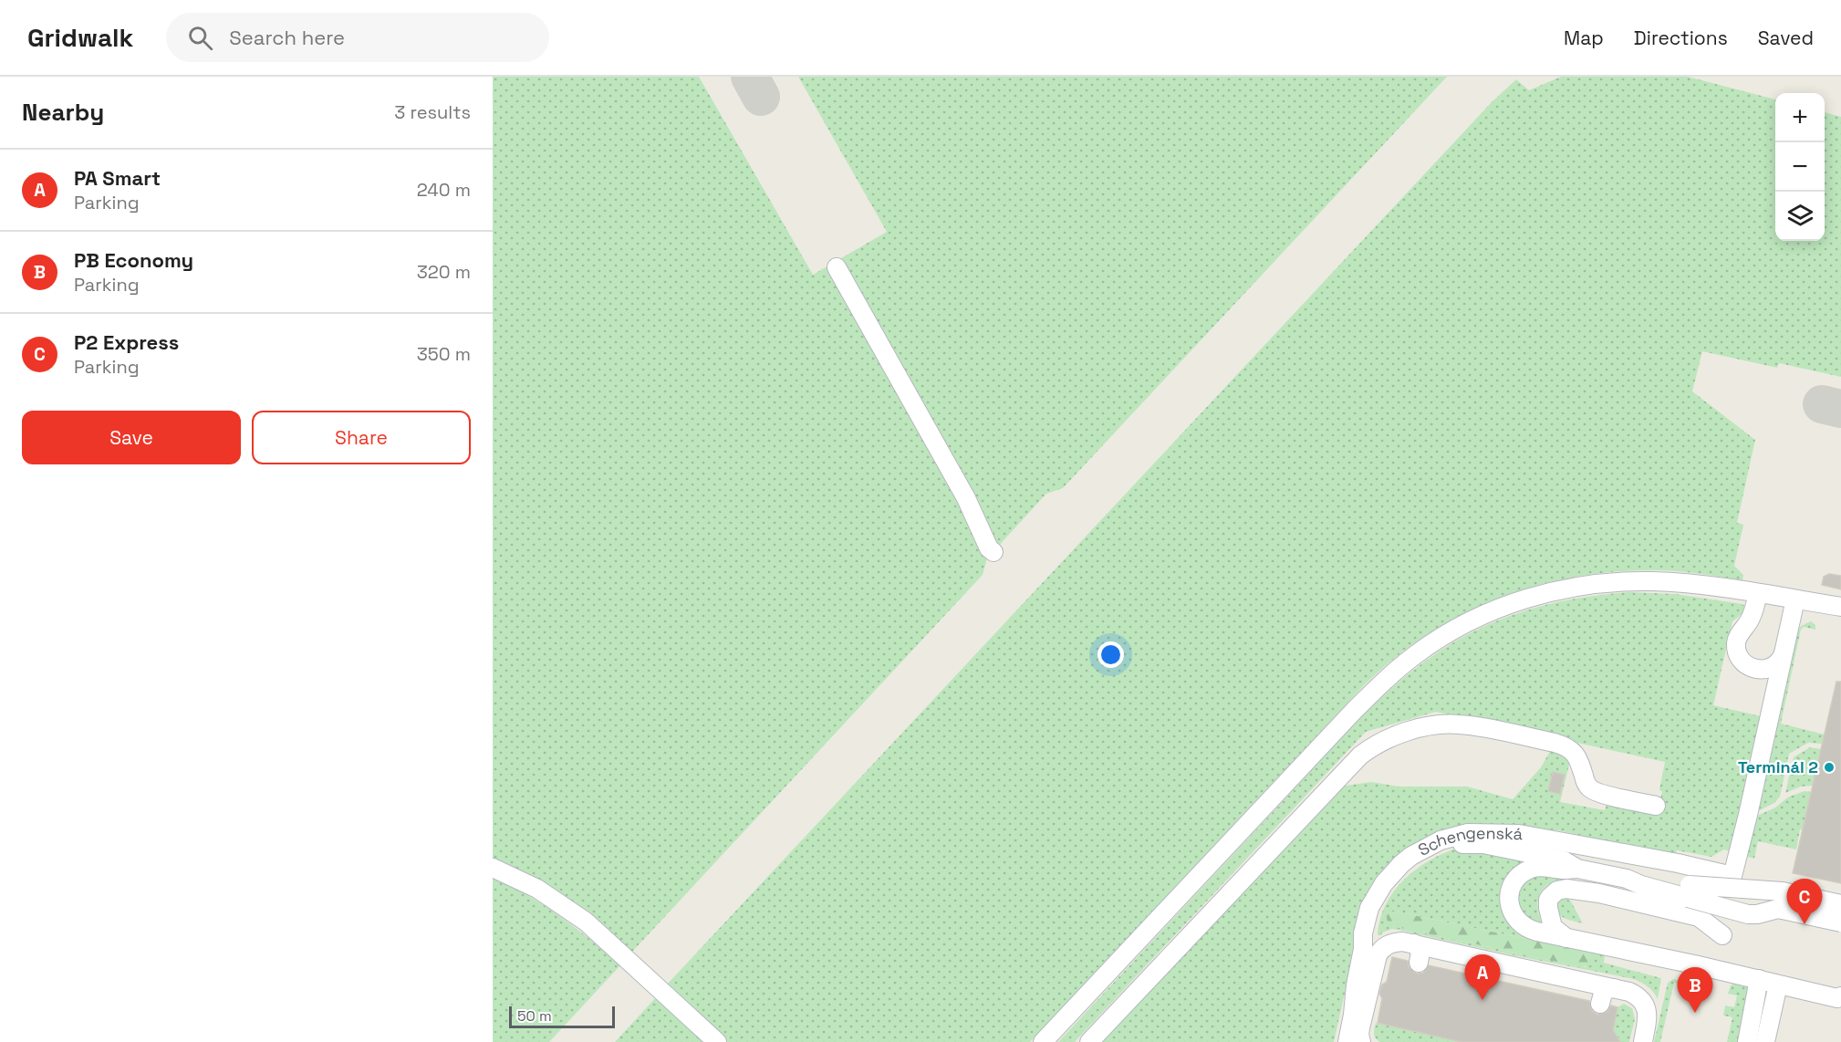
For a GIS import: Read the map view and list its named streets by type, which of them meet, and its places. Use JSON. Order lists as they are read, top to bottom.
{
  "streets": {
    "street": ["Schengenská"]
  },
  "places": ["Terminál 2"],
  "scale_bar": "50 m",
  "page": {
    "header": "Gridwalk",
    "search": "Search here",
    "nav": ["Map", "Directions", "Saved"],
    "heading": ["Nearby", "3 results"],
    "map_buttons": ["+", "−"],
    "list": [
      {
        "mark": "A",
        "name": "PA Smart",
        "note": "Parking",
        "value": "240 m"
      },
      {
        "mark": "B",
        "name": "PB Economy",
        "note": "Parking",
        "value": "320 m"
      },
      {
        "mark": "C",
        "name": "P2 Express",
        "note": "Parking",
        "value": "350 m"
      }
    ],
    "buttons": ["Save", "Share"],
    "pins": ["C", "A", "B"],
    "scale": "50 m"
  }
}
